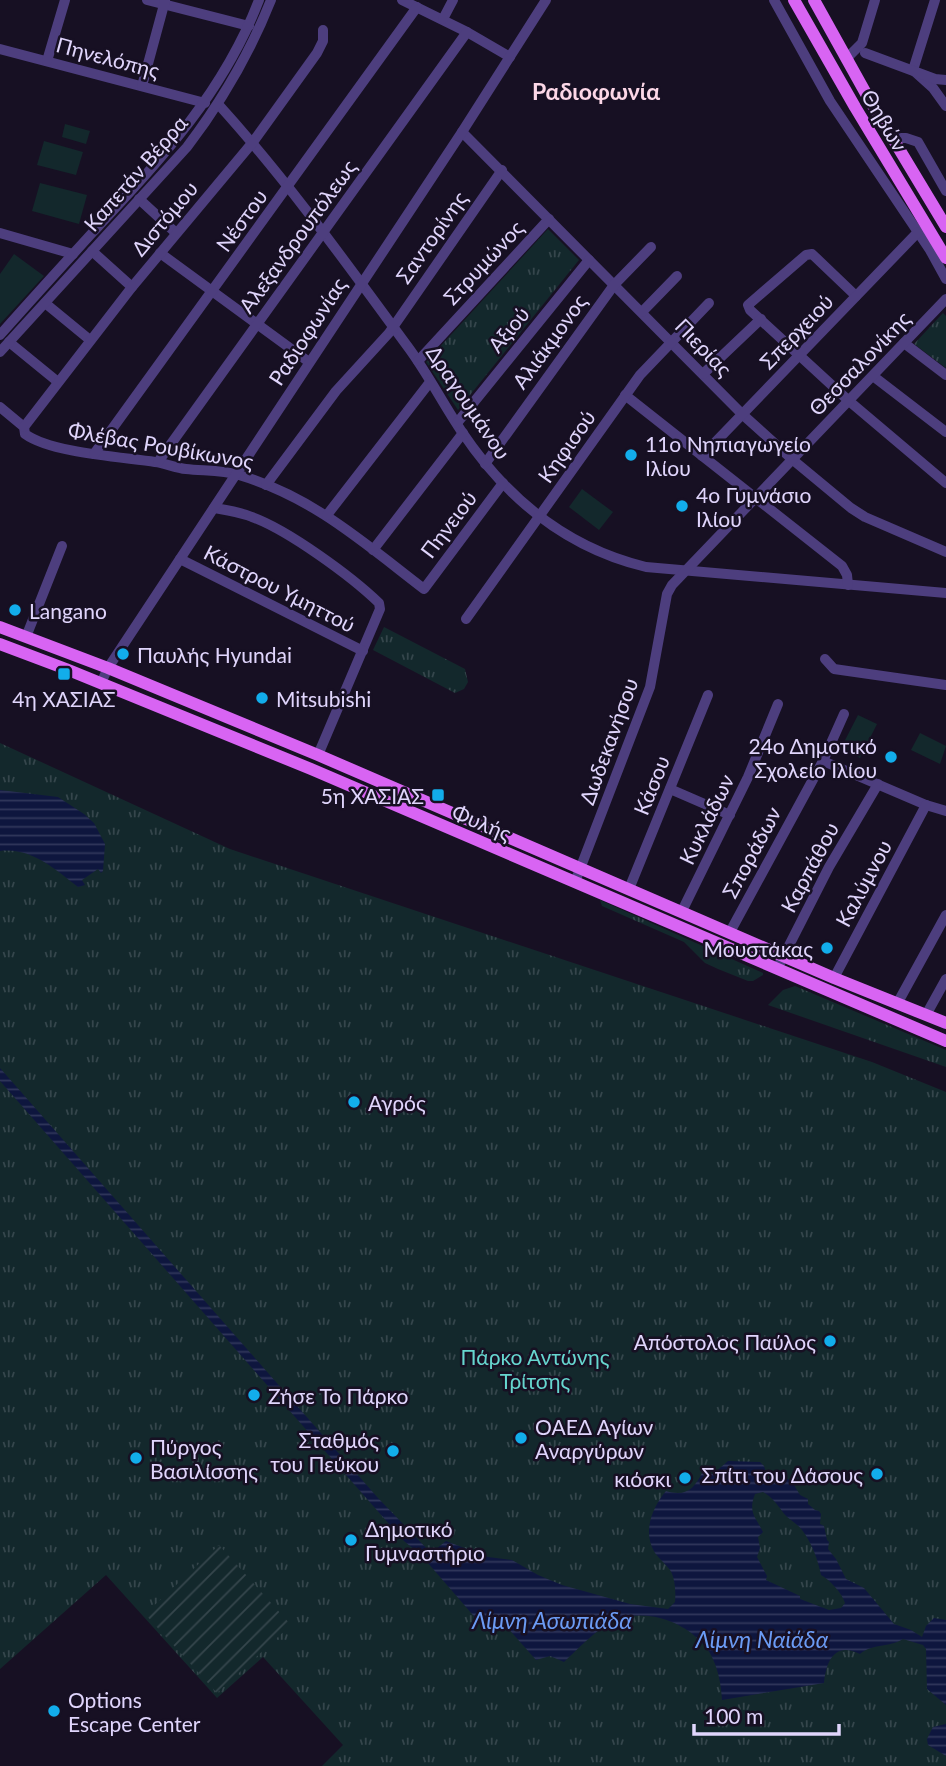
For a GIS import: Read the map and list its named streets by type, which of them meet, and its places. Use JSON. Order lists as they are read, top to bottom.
{
  "streets": {
    "main road": ["Θηβών", "Φυλής"],
    "street": [
      "Πηνελόπης",
      "Καπετάν Βέρρα",
      "Διστόμου",
      "Νέστου",
      "Αλεξανδρουπόλεως",
      "Σαντορίνης",
      "Στρυμώνος",
      "Αξιού",
      "Ραδιοφωνίας",
      "Σπερχειού",
      "Αλιάκμονος",
      "Πιερίας",
      "Θεσσαλονίκης",
      "Δραγουμάνου",
      "Φλέβας Ρουβίκωνος",
      "Κηφισού",
      "Πηνειού",
      "Κάστρου Υμηττού",
      "Δωδεκανήσου",
      "Κάσου",
      "Κυκλάδων",
      "Σποράδων",
      "Καρπάθου",
      "Καλύμνου"
    ]
  },
  "crossings": [
    ["Πηνελόπης", "Καπετάν Βέρρα"],
    ["Καπετάν Βέρρα", "Δραγουμάνου"],
    ["Διστόμου", "Δραγουμάνου"],
    ["Διστόμου", "Φλέβας Ρουβίκωνος"],
    ["Νέστου", "Δραγουμάνου"],
    ["Νέστου", "Φλέβας Ρουβίκωνος"],
    ["Αλεξανδρουπόλεως", "Δραγουμάνου"],
    ["Αλεξανδρουπόλεως", "Φλέβας Ρουβίκωνος"],
    ["Σαντορίνης", "Πιερίας"],
    ["Σαντορίνης", "Δραγουμάνου"],
    ["Σαντορίνης", "Φλέβας Ρουβίκωνος"],
    ["Στρυμώνος", "Πιερίας"],
    ["Στρυμώνος", "Δραγουμάνου"],
    ["Αξιού", "Πιερίας"],
    ["Αξιού", "Δραγουμάνου"],
    ["Αξιού", "Φλέβας Ρουβίκωνος"],
    ["Ραδιοφωνίας", "Πιερίας"],
    ["Ραδιοφωνίας", "Δραγουμάνου"],
    ["Ραδιοφωνίας", "Φλέβας Ρουβίκωνος"],
    ["Ραδιοφωνίας", "Κάστρου Υμηττού"],
    ["Ραδιοφωνίας", "Φυλής"],
    ["Σπερχειού", "Πιερίας"],
    ["Αλιάκμονος", "Πιερίας"],
    ["Αλιάκμονος", "Δραγουμάνου"],
    ["Πιερίας", "Θεσσαλονίκης"],
    ["Πιερίας", "Κηφισού"],
    ["Θεσσαλονίκης", "Δραγουμάνου"],
    ["Θεσσαλονίκης", "Δωδεκανήσου"],
    ["Δραγουμάνου", "Κηφισού"],
    ["Δραγουμάνου", "Πηνειού"],
    ["Δραγουμάνου", "Δωδεκανήσου"],
    ["Φλέβας Ρουβίκωνος", "Πηνειού"],
    ["Δωδεκανήσου", "Φυλής"],
    ["Κάσου", "Φυλής"],
    ["Κυκλάδων", "Φυλής"],
    ["Φυλής", "Σποράδων"],
    ["Φυλής", "Καρπάθου"],
    ["Φυλής", "Καλύμνου"]
  ],
  "districts": ["Ραδιοφωνία"],
  "water": ["Λίμνη Ασωπιάδα", "Λίμνη Ναϊάδα"],
  "parks": ["Πάρκο Αντώνης Τρίτσης"],
  "places": {
    "other": [
      "11ο Νηπιαγωγείο Ιλίου",
      "4ο Γυμνάσιο Ιλίου",
      "Langano",
      "Παυλής Hyundai",
      "Mitsubishi",
      "24ο Δημοτικό Σχολείο Ιλίου",
      "Μουστάκας",
      "Αγρός",
      "Απόστολος Παύλος",
      "Ζήσε Το Πάρκο",
      "ΟΑΕΔ Αγίων Αναργύρων",
      "Σταθμός του Πεύκου",
      "Πύργος Βασιλίσσης",
      "Σπίτι του Δάσους",
      "κιόσκι",
      "Δημοτικό Γυμναστήριο",
      "Options Escape Center"
    ],
    "transit": ["4η ΧΑΣΙΑΣ", "5η ΧΑΣΙΑΣ"]
  },
  "scale_bar": "100 m"
}
